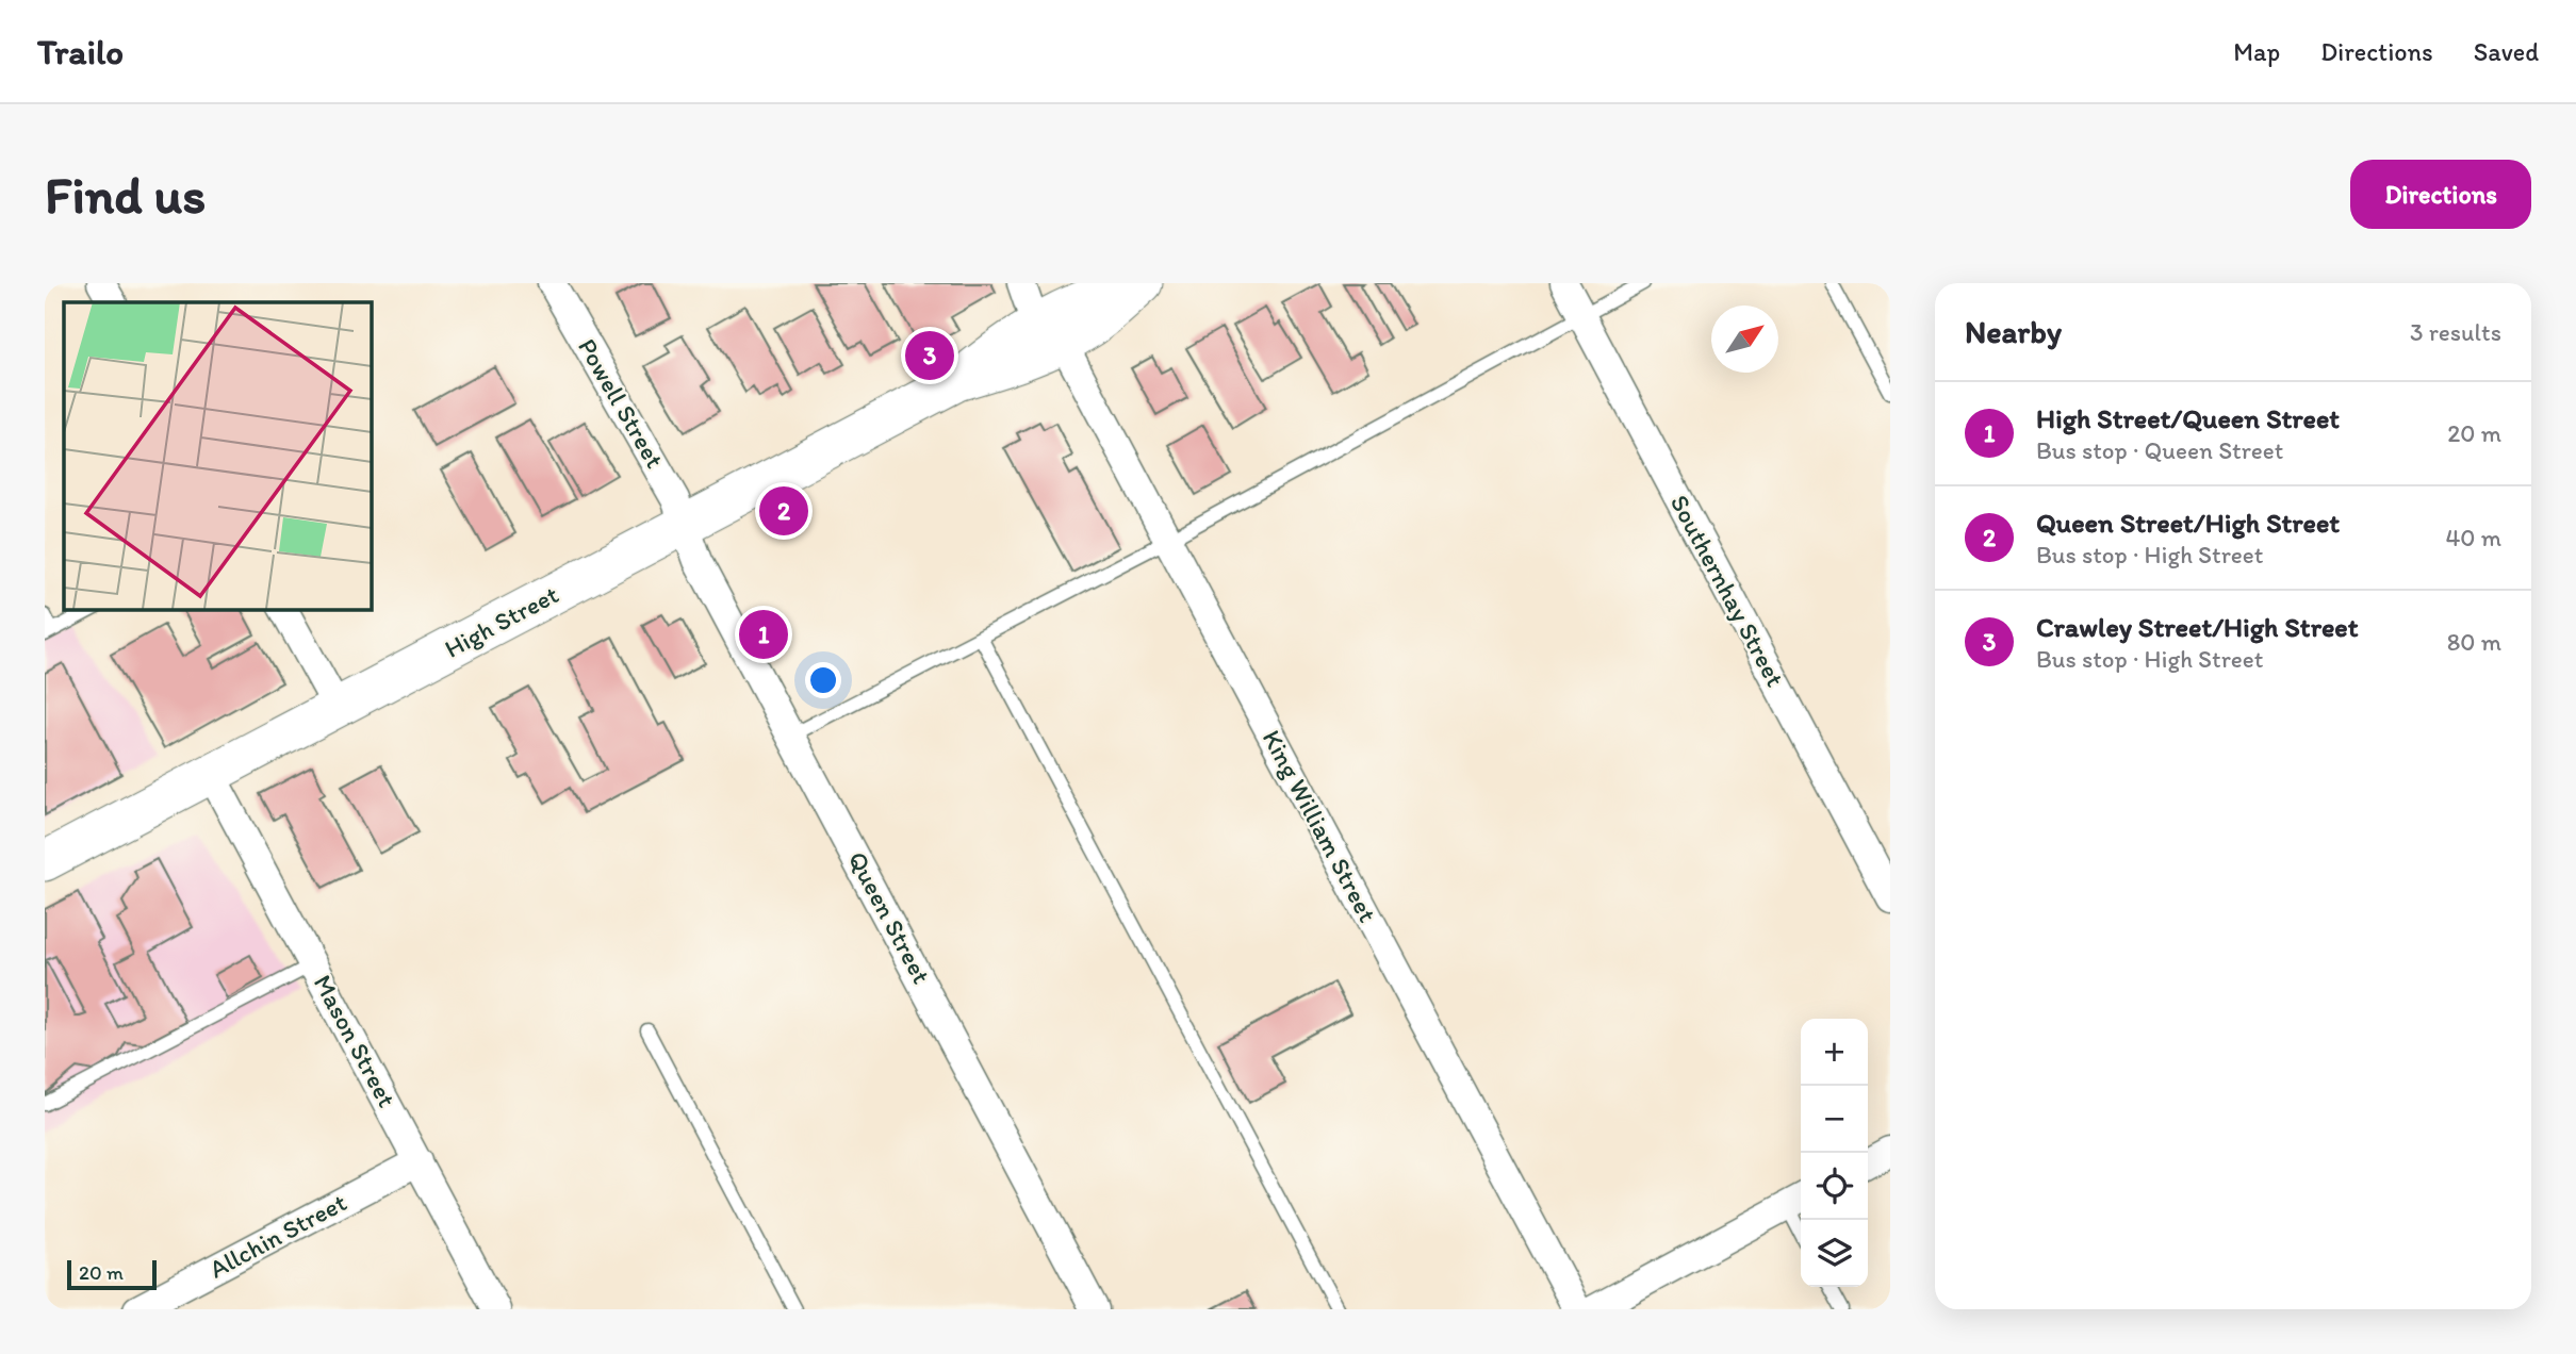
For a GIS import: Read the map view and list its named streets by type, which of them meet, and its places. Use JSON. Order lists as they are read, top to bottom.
{
  "streets": {
    "main road": ["High Street"],
    "street": [
      "Powell Street",
      "Southernhay Street",
      "King William Street",
      "Queen Street",
      "Mason Street",
      "Allchin Street"
    ]
  },
  "crossings": [
    ["Powell Street", "High Street"],
    ["Powell Street", "Queen Street"],
    ["High Street", "King William Street"],
    ["High Street", "Queen Street"],
    ["High Street", "Mason Street"],
    ["Mason Street", "Allchin Street"]
  ],
  "scale_bar": "20 m",
  "north": "top right",
  "page": {
    "header": "Trailo",
    "nav": ["Map", "Directions", "Saved"],
    "buttons": "Directions",
    "title": "Find us",
    "heading": ["Nearby", "3 results"],
    "pins": ["3", "2", "1"],
    "list": [
      {
        "mark": "1",
        "name": "High Street/Queen Street",
        "note": "Bus stop · Queen Street",
        "value": "20 m"
      },
      {
        "mark": "2",
        "name": "Queen Street/High Street",
        "note": "Bus stop · High Street",
        "value": "40 m"
      },
      {
        "mark": "3",
        "name": "Crawley Street/High Street",
        "note": "Bus stop · High Street",
        "value": "80 m"
      }
    ],
    "map_buttons": ["+", "−"],
    "scale": "20 m"
  }
}
